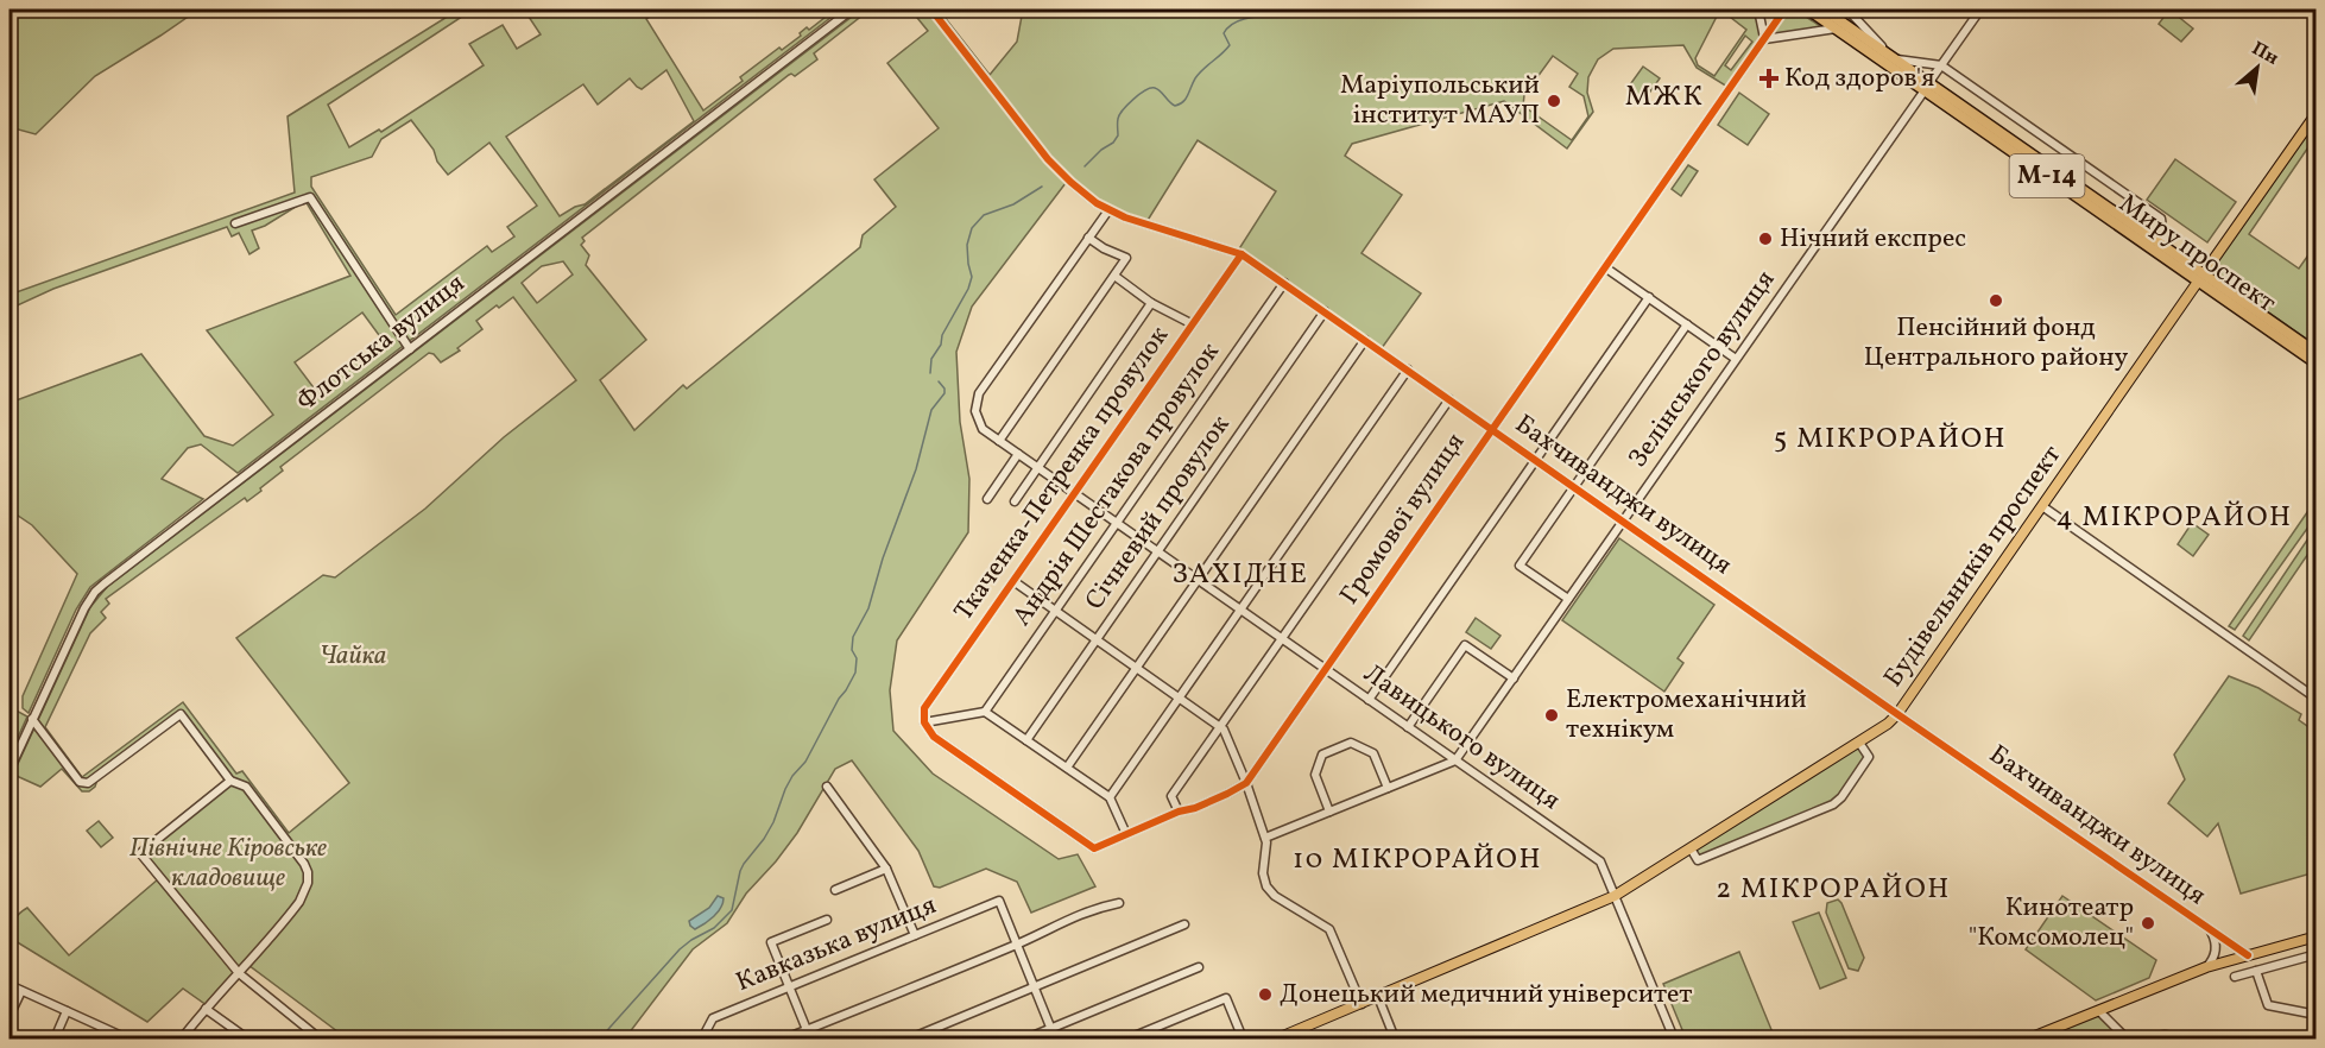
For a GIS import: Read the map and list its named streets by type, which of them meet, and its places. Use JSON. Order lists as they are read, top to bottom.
{
  "streets": {
    "highway": ["М-14", "Миру проспект"],
    "main road": ["Будівельників проспект"],
    "street": [
      "Флотська вулиця",
      "Зелінського вулиця",
      "Ткаченка-Петренка провулок",
      "Андрія Шестакова провулок",
      "Бахчиванджи вулиця",
      "Січневий провулок",
      "Громової вулиця",
      "Лавицького вулиця",
      "Кавказька вулиця"
    ]
  },
  "crossings": [
    ["Миру проспект", "Зелінського вулиця"],
    ["Миру проспект", "Будівельників проспект"],
    ["Зелінського вулиця", "Бахчиванджи вулиця"],
    ["Зелінського вулиця", "Лавицького вулиця"],
    ["Ткаченка-Петренка провулок", "Бахчиванджи вулиця"],
    ["Ткаченка-Петренка провулок", "Громової вулиця"],
    ["Ткаченка-Петренка провулок", "Лавицького вулиця"],
    ["Андрія Шестакова провулок", "Бахчиванджи вулиця"],
    ["Андрія Шестакова провулок", "Лавицького вулиця"],
    ["Бахчиванджи вулиця", "Січневий провулок"],
    ["Бахчиванджи вулиця", "Громової вулиця"],
    ["Бахчиванджи вулиця", "Будівельників проспект"],
    ["Бахчиванджи вулиця", "Лавицького вулиця"],
    ["Січневий провулок", "Лавицького вулиця"],
    ["Громової вулиця", "Лавицького вулиця"],
    ["Будівельників проспект", "Лавицького вулиця"]
  ],
  "districts": [
    "МЖК",
    "5 МІКРОРАЙОН",
    "4 МІКРОРАЙОН",
    "ЗАХІДНЕ",
    "10 МІКРОРАЙОН",
    "2 МІКРОРАЙОН"
  ],
  "parks": ["Чайка", "Північне Кіровське кладовище"],
  "places": {
    "health": ["Код здоров'я"],
    "other": [
      "Маріупольський інститут МАУП",
      "Нічний експрес",
      "Пенсійний фонд Центрального району",
      "Електромеханічний технікум",
      "Кинотеатр \"Комсомолец\"",
      "Донецький медичний університет"
    ]
  },
  "north": "top right"
}
